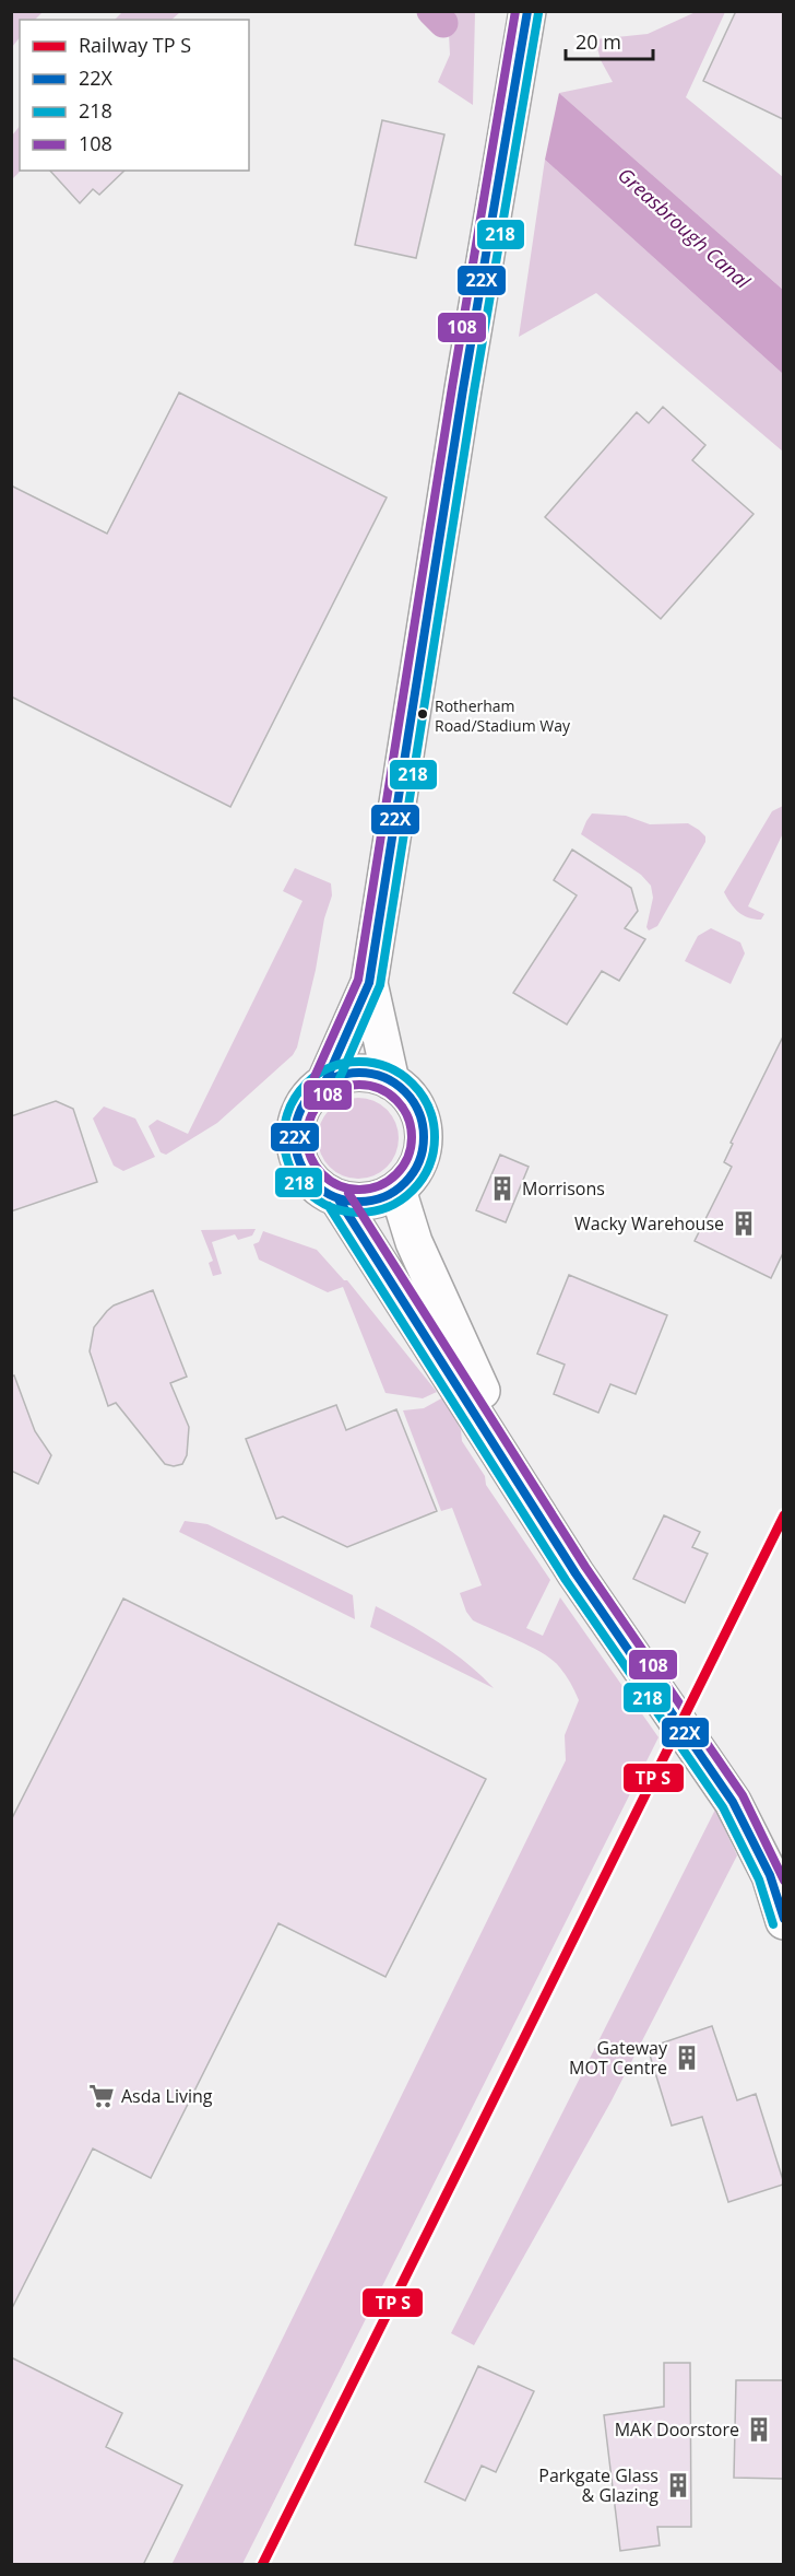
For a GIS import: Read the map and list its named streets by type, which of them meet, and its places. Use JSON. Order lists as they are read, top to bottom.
{
  "water": ["Greasbrough Canal"],
  "places": {
    "other": ["Rotherham Road/Stadium Way"],
    "building": [
      "Morrisons",
      "Wacky Warehouse",
      "Gateway MOT Centre",
      "MAK Doorstore",
      "Parkgate Glass & Glazing"
    ],
    "supermarket": ["Asda Living"]
  },
  "lines": ["transit line 22X", "transit line 108", "transit line 218"],
  "legend": [
    "Railway TP S",
    "22X",
    "218",
    "108"
  ],
  "scale_bar": "20 m"
}
